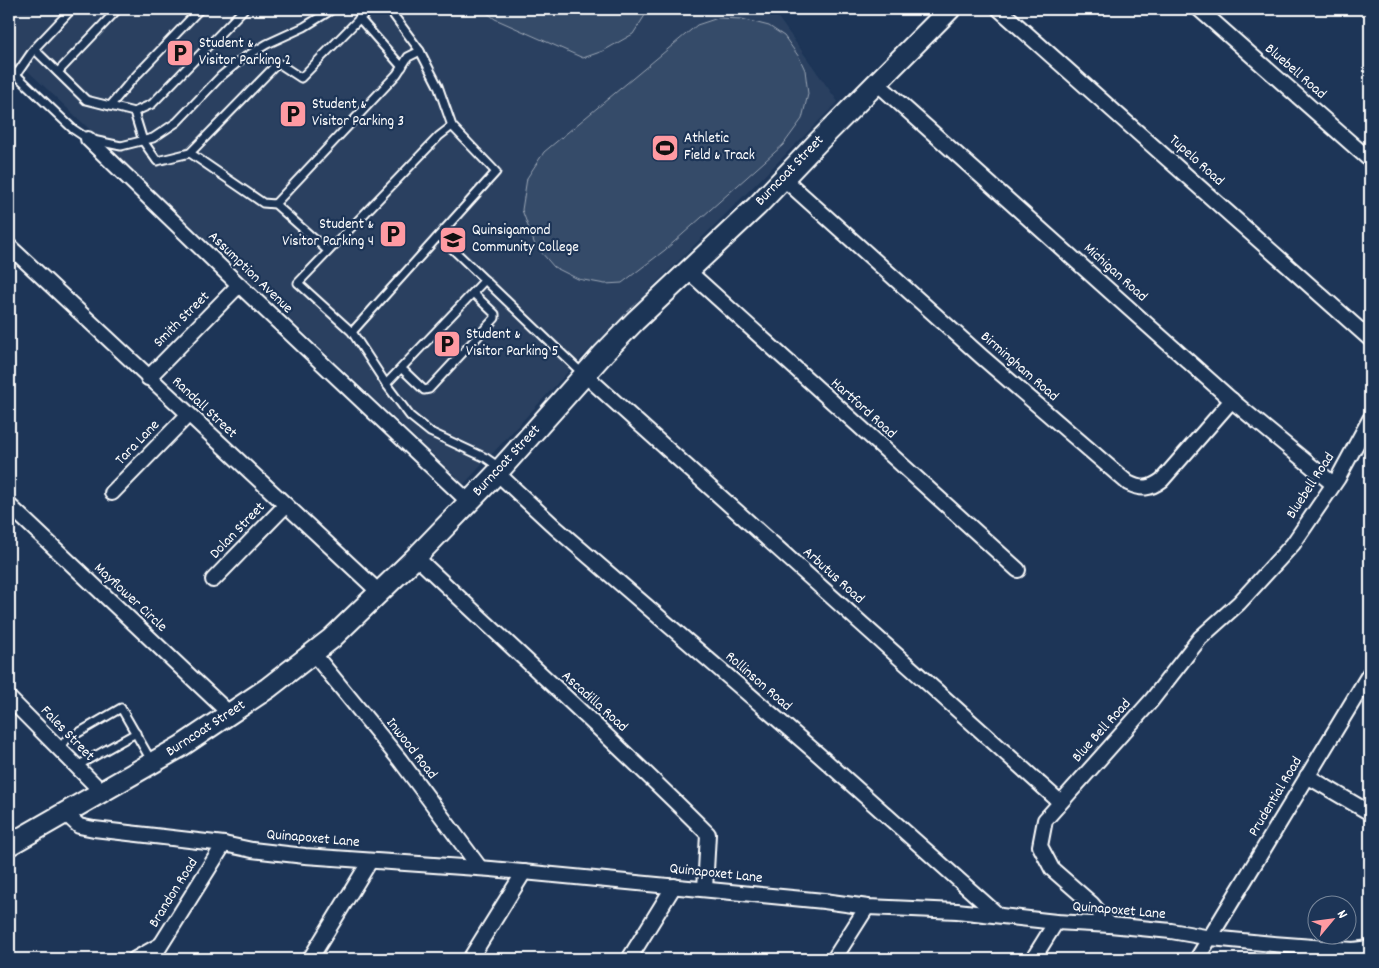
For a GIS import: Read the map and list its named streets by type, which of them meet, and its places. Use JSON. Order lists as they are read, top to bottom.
{
  "streets": {
    "main road": ["Burncoat Street"],
    "street": [
      "Bluebell Road",
      "Tupelo Road",
      "Assumption Avenue",
      "Michigan Road",
      "Smith Street",
      "Birmingham Road",
      "Randall Street",
      "Hartford Road",
      "Tara Lane",
      "Dolan Street",
      "Arbutus Road",
      "Mayflower Circle",
      "Rollinson Road",
      "Ascadilla Road",
      "Blue Bell Road",
      "Fales Street",
      "Inwood Road",
      "Prudential Road",
      "Quinapoxet Lane",
      "Brandon Road"
    ]
  },
  "crossings": [
    ["Bluebell Road", "Michigan Road"],
    ["Bluebell Road", "Blue Bell Road"],
    ["Burncoat Street", "Assumption Avenue"],
    ["Burncoat Street", "Michigan Road"],
    ["Burncoat Street", "Birmingham Road"],
    ["Burncoat Street", "Randall Street"],
    ["Burncoat Street", "Hartford Road"],
    ["Burncoat Street", "Arbutus Road"],
    ["Burncoat Street", "Mayflower Circle"],
    ["Burncoat Street", "Rollinson Road"],
    ["Burncoat Street", "Ascadilla Road"],
    ["Burncoat Street", "Fales Street"],
    ["Burncoat Street", "Inwood Road"],
    ["Burncoat Street", "Quinapoxet Lane"],
    ["Assumption Avenue", "Smith Street"],
    ["Michigan Road", "Birmingham Road"],
    ["Smith Street", "Randall Street"],
    ["Randall Street", "Tara Lane"],
    ["Randall Street", "Dolan Street"],
    ["Arbutus Road", "Blue Bell Road"],
    ["Rollinson Road", "Quinapoxet Lane"],
    ["Ascadilla Road", "Quinapoxet Lane"],
    ["Blue Bell Road", "Quinapoxet Lane"],
    ["Inwood Road", "Quinapoxet Lane"],
    ["Prudential Road", "Quinapoxet Lane"],
    ["Quinapoxet Lane", "Brandon Road"]
  ],
  "places": {
    "parking": [
      "Student & Visitor Parking 2",
      "Student & Visitor Parking 3",
      "Student & Visitor Parking 4",
      "Student & Visitor Parking 5"
    ],
    "sports": ["Athletic Field & Track"],
    "school or university": ["Quinsigamond Community College"]
  },
  "north": "top right"
}
